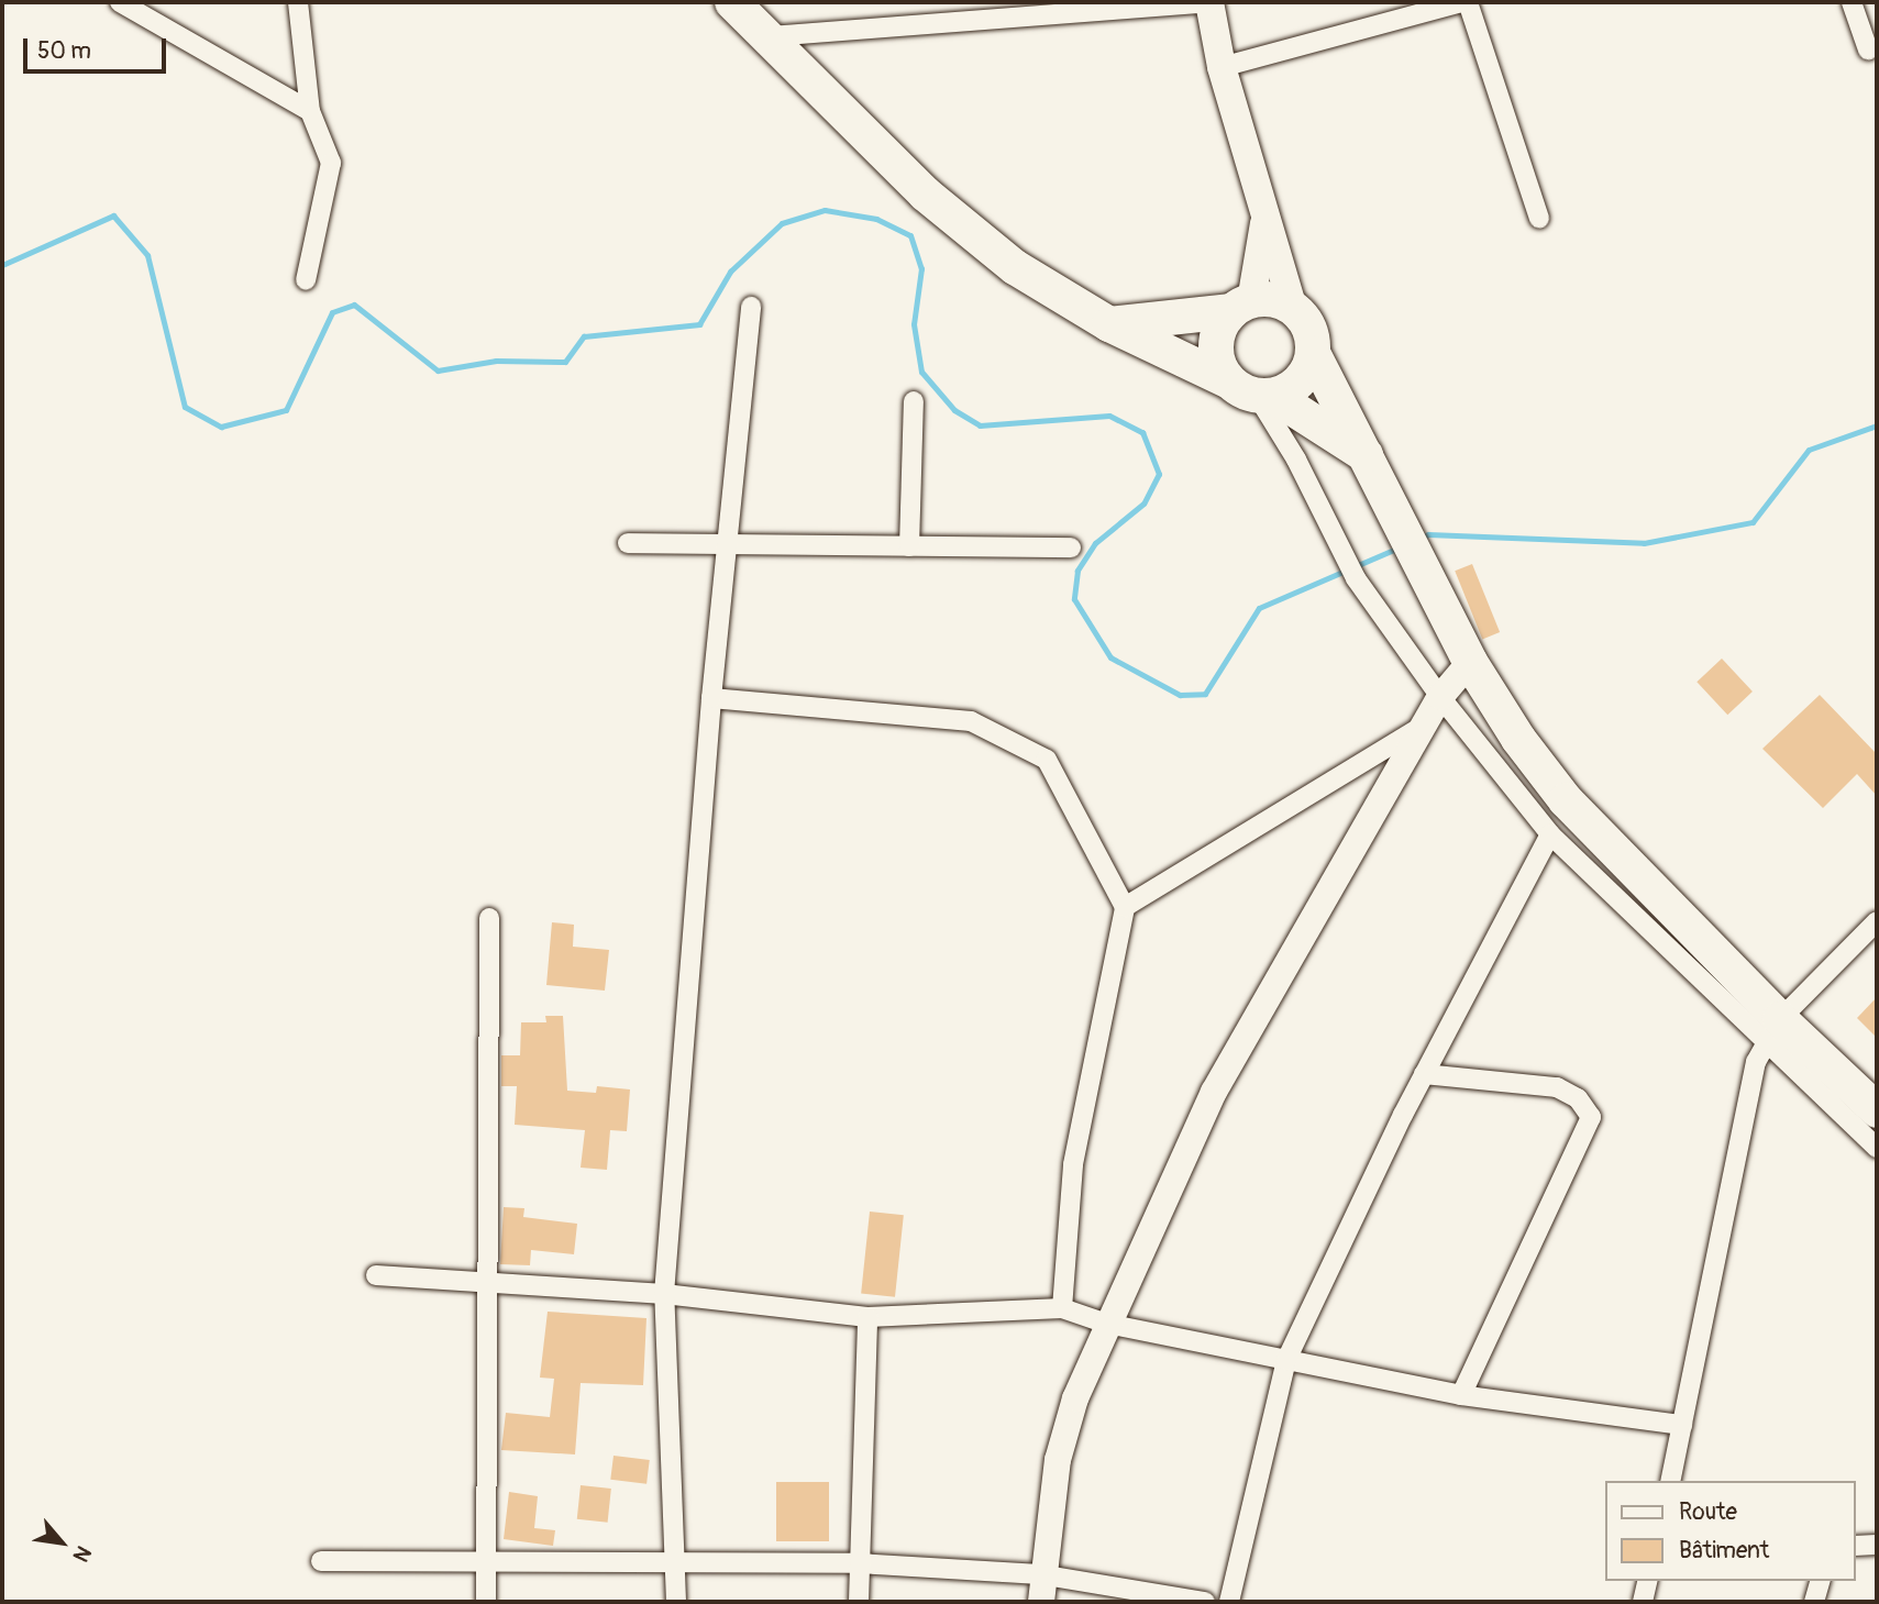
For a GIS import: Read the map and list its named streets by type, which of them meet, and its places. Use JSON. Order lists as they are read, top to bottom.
{
  "legend": ["Route", "Bâtiment"],
  "scale_bar": "50 m",
  "north": "bottom right"
}
